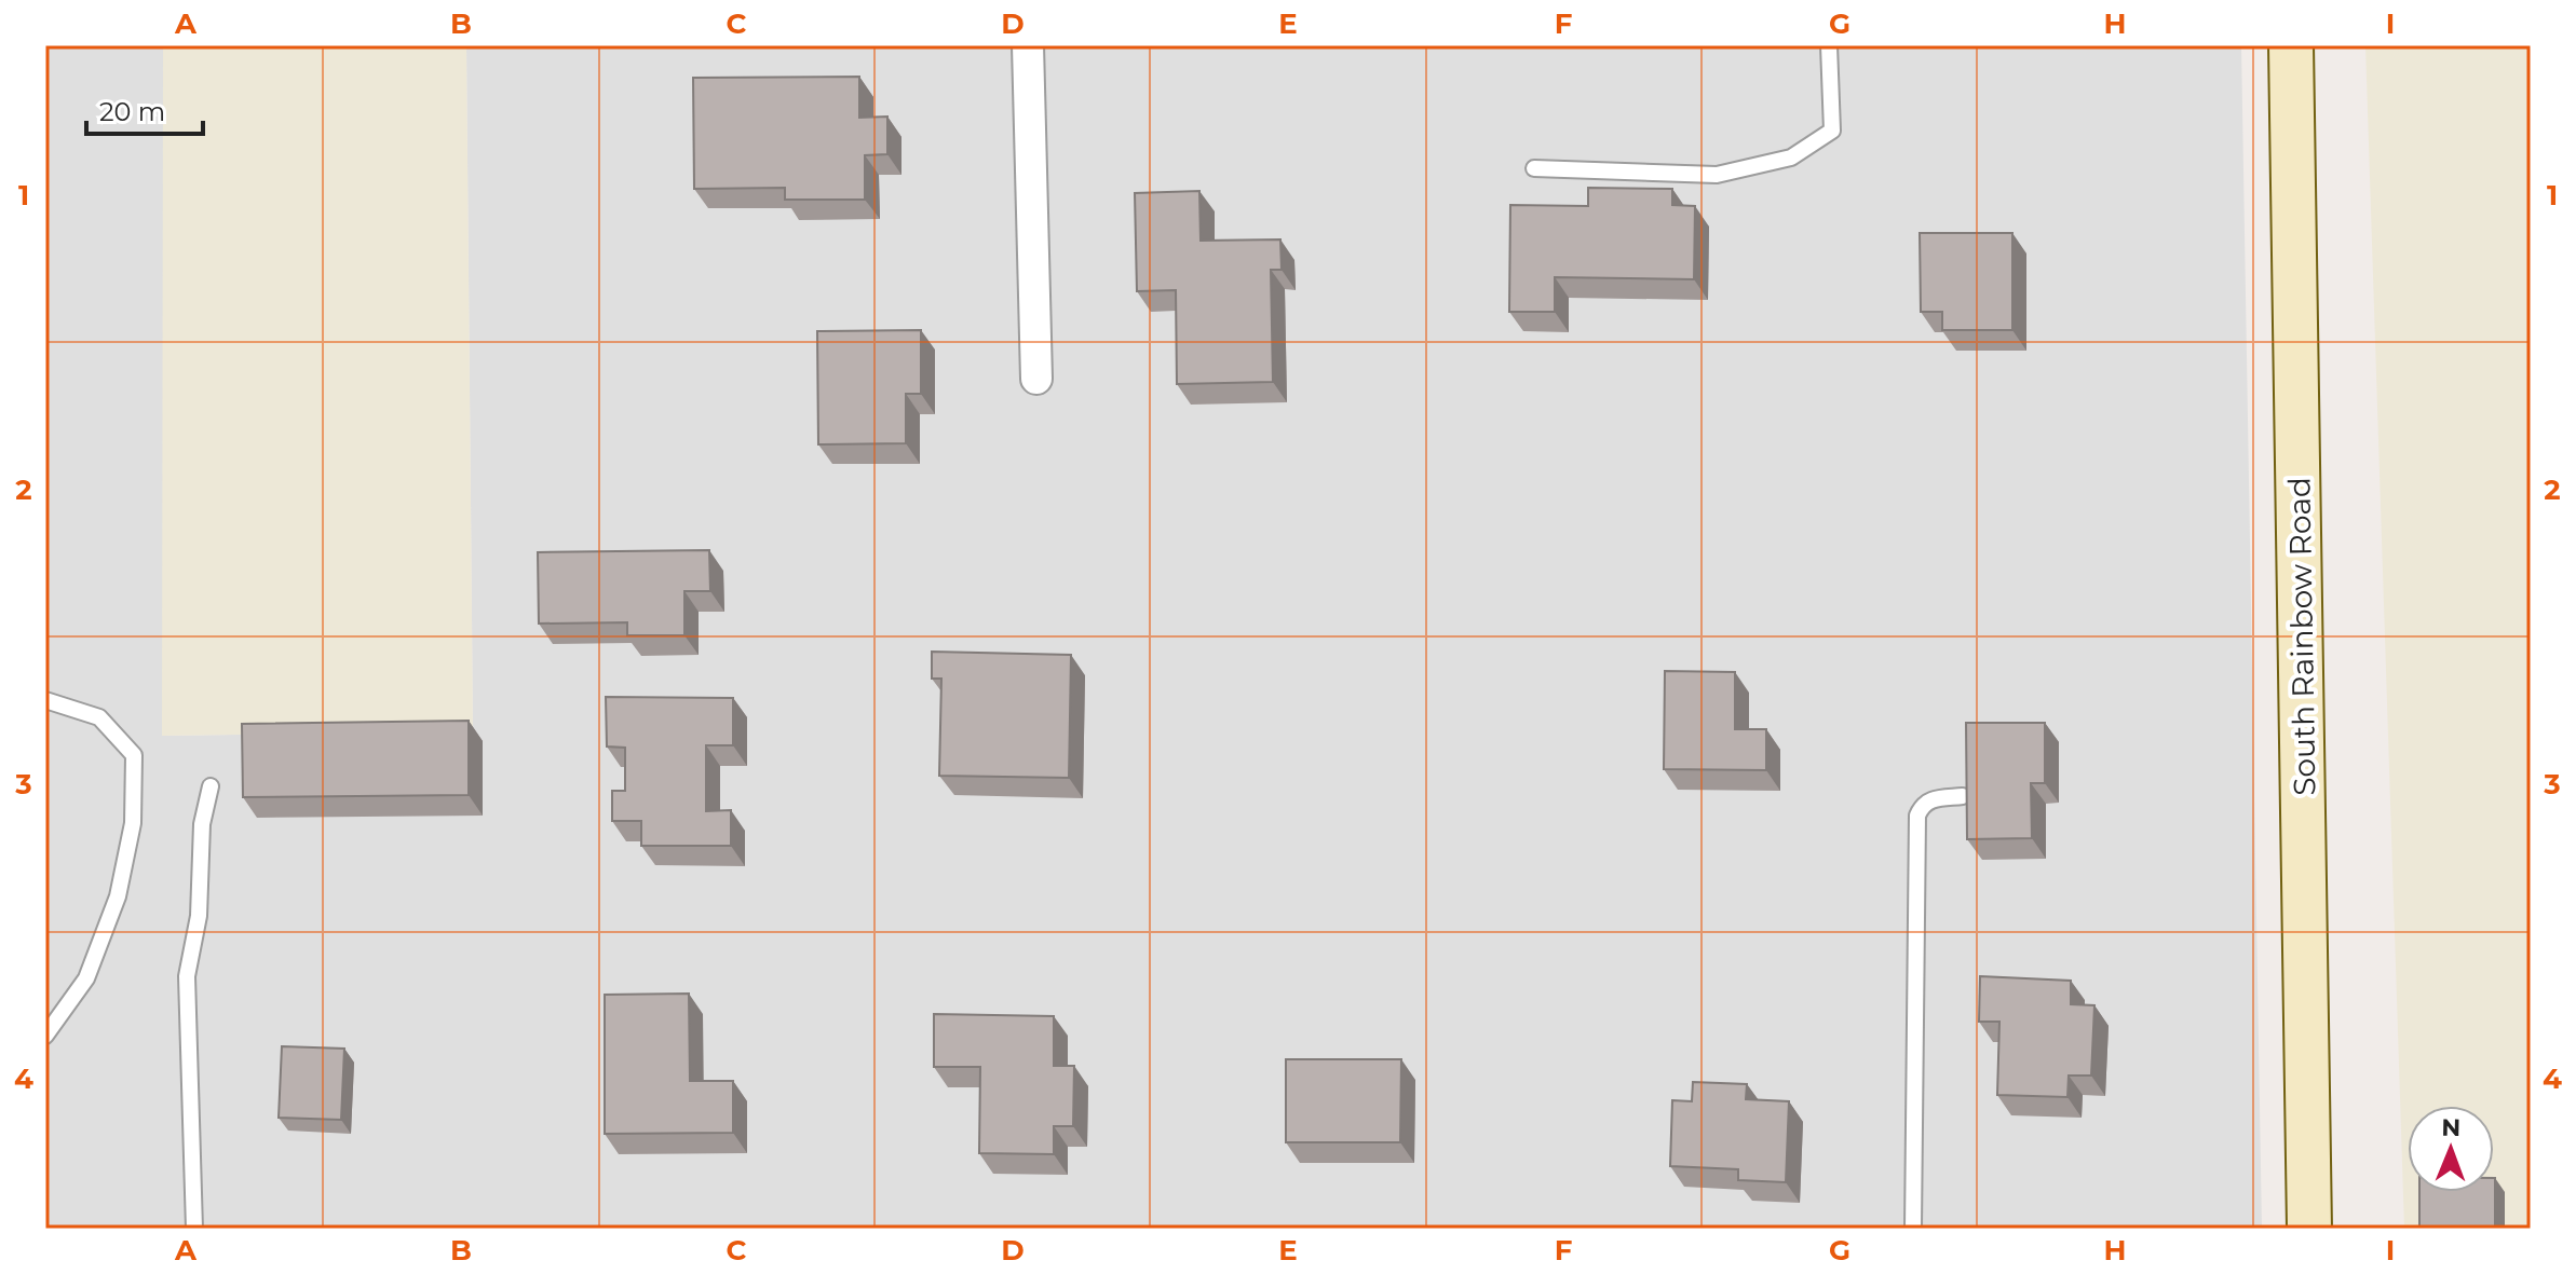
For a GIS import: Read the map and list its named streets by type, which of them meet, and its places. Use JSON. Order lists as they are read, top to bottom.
{
  "streets": {
    "main road": ["South Rainbow Road"]
  },
  "scale_bar": "20 m",
  "north": "top",
  "grid": {
    "columns": [
      "A",
      "B",
      "C",
      "D",
      "E",
      "F",
      "G",
      "H",
      "I"
    ],
    "rows": [
      "1",
      "2",
      "3",
      "4"
    ]
  }
}
